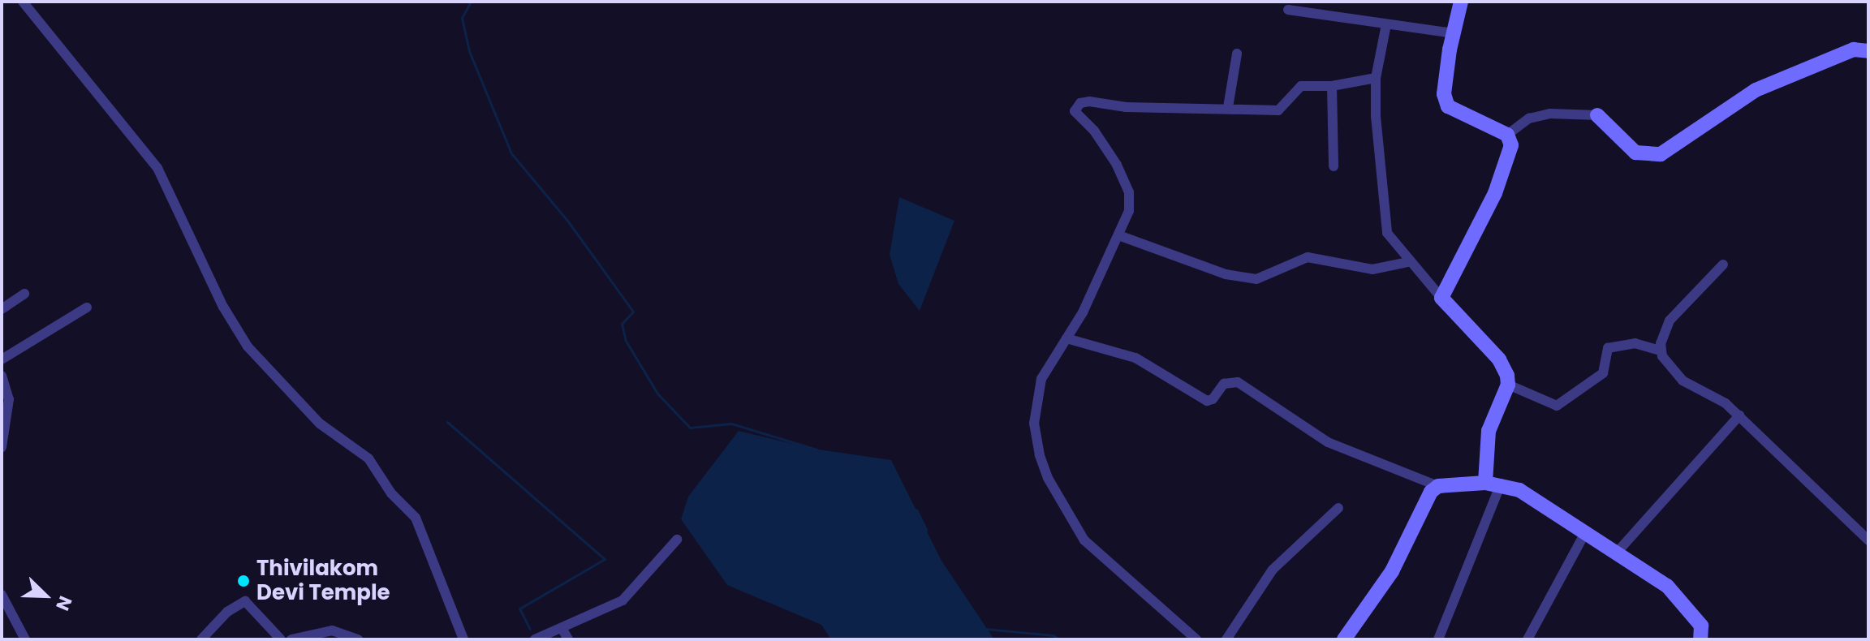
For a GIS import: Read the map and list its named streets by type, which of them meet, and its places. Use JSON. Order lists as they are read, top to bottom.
{
  "places": ["Thivilakom Devi Temple"],
  "north": "bottom right"
}
